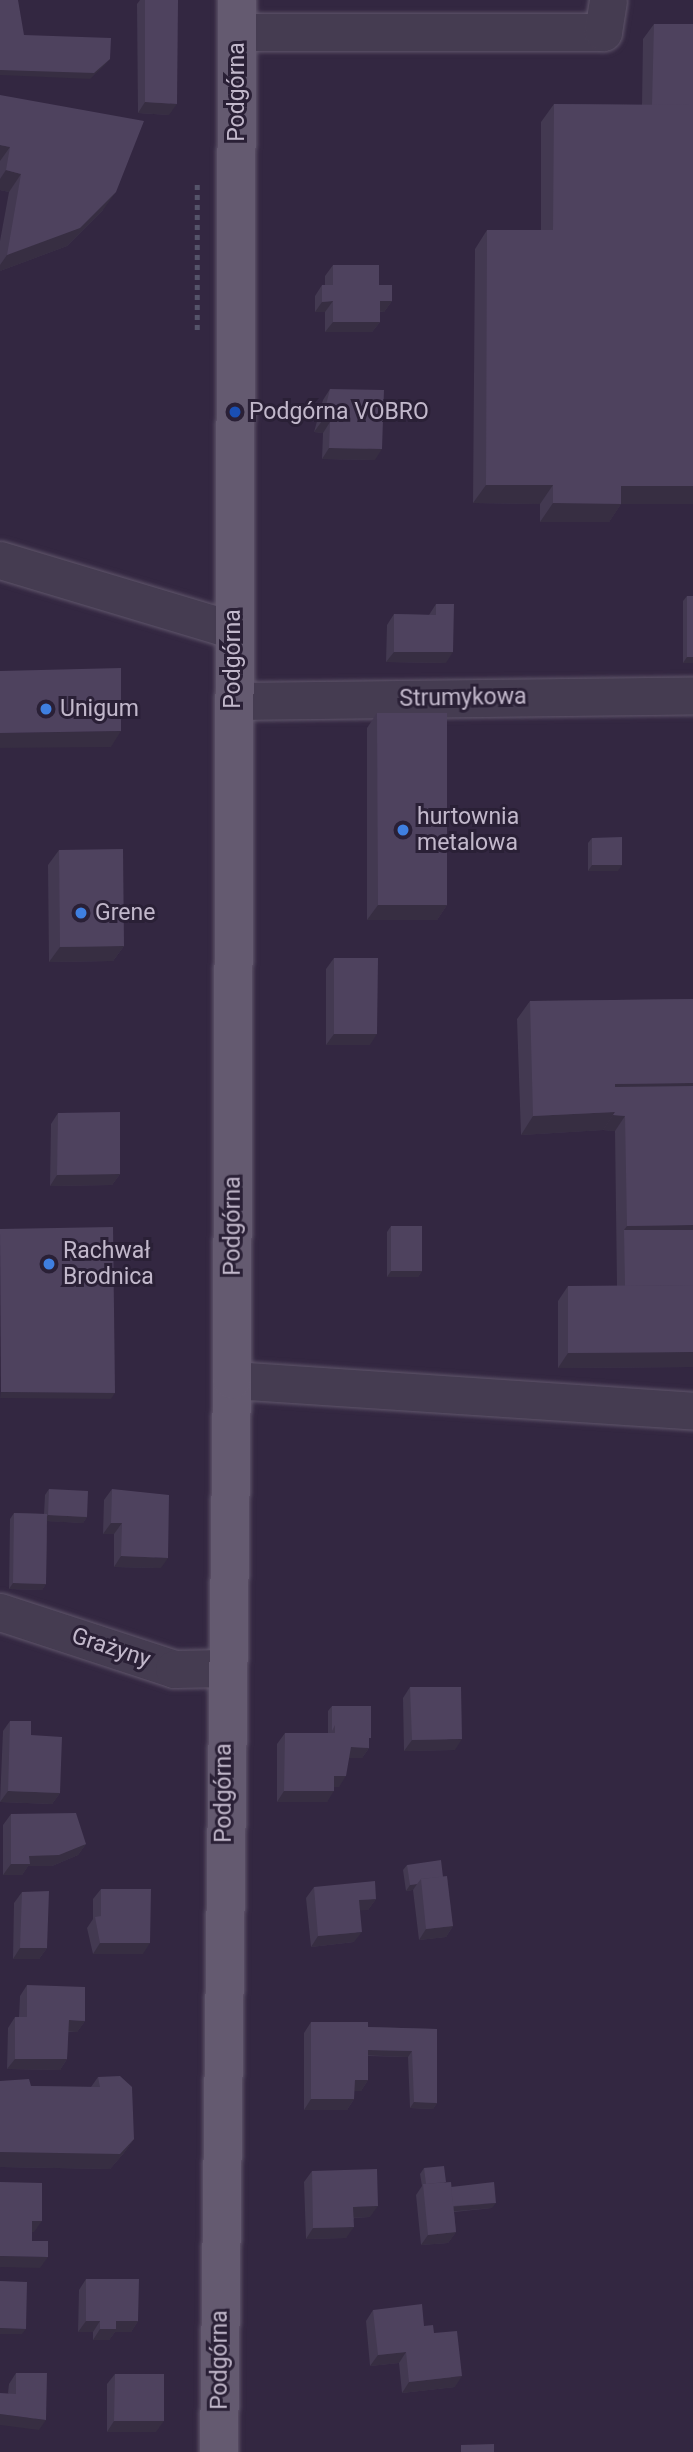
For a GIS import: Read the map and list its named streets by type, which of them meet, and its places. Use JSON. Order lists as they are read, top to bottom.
{
  "streets": {
    "main road": ["Podgórna"],
    "street": ["Strumykowa", "Grażyny"]
  },
  "crossings": [
    ["Podgórna", "Strumykowa"],
    ["Podgórna", "Grażyny"]
  ],
  "places": [
    "Podgórna VOBRO",
    "Unigum",
    "hurtownia metalowa",
    "Grene",
    "Rachwał Brodnica"
  ]
}
